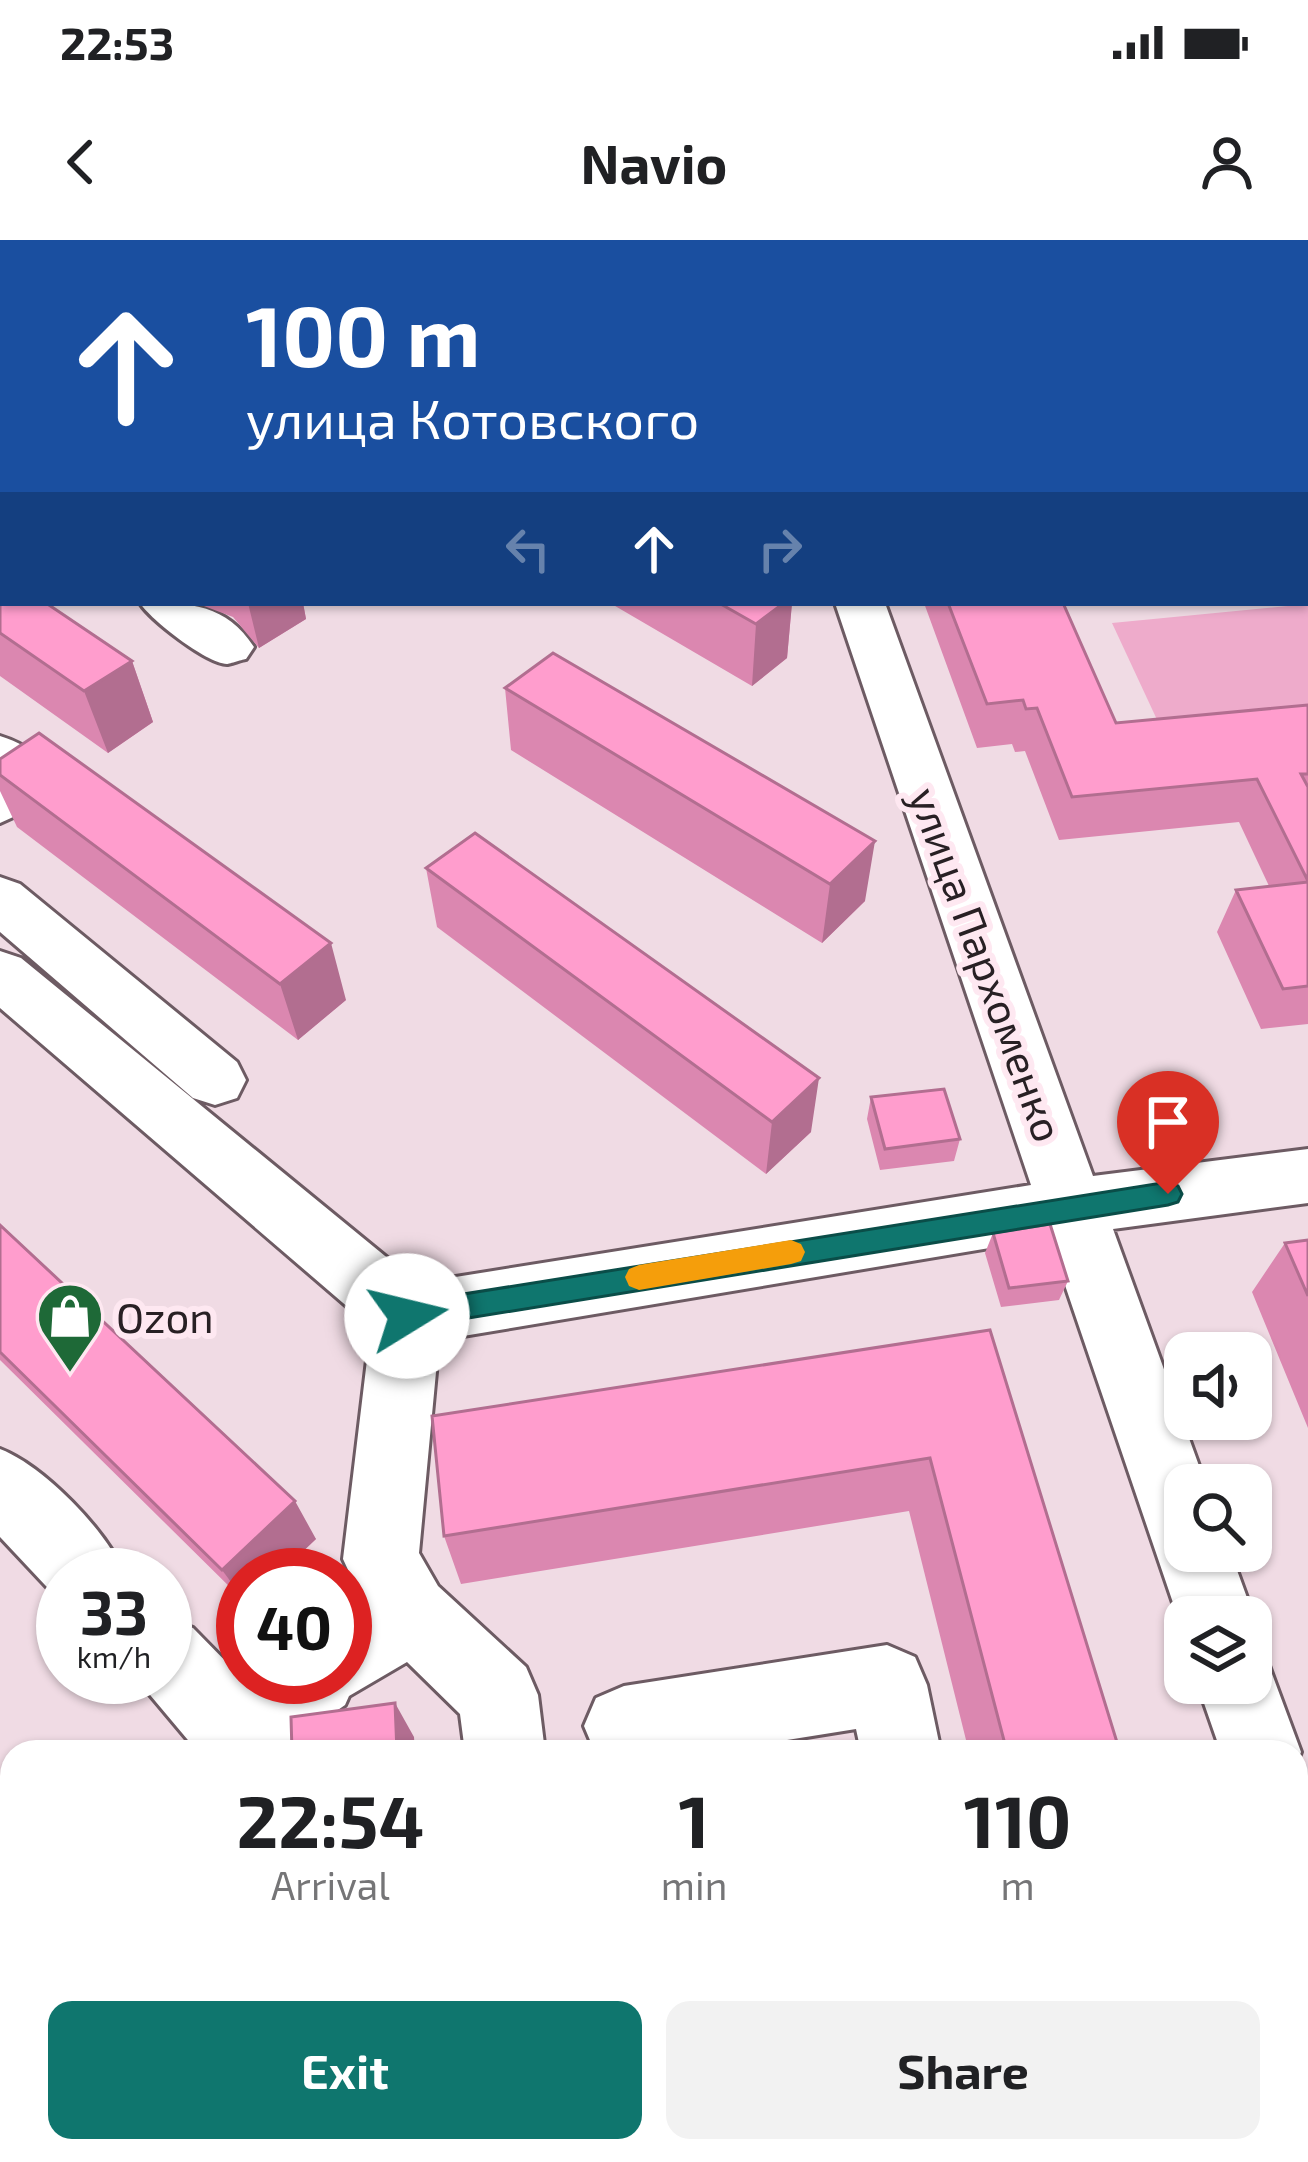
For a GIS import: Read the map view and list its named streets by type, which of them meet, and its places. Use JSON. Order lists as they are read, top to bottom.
{
  "streets": {
    "street": ["улица Пархоменко"]
  },
  "places": {
    "shop": ["Ozon"]
  },
  "page": {
    "status": "22:53",
    "header": "Navio",
    "turn": ["100 m", "улица Котовского"],
    "speed": "33 km/h",
    "limit": "40",
    "eta": [
      "22:54",
      "Arrival",
      "1",
      "min",
      "110",
      "m"
    ],
    "buttons": ["Exit", "Share"]
  }
}
